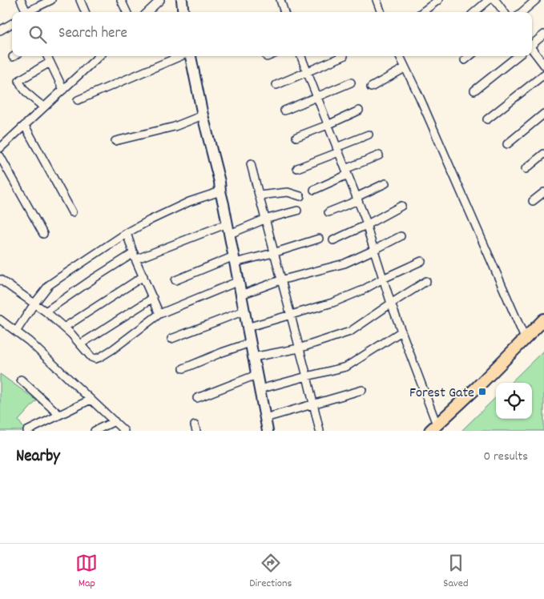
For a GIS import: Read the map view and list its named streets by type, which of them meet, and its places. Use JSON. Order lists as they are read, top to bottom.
{
  "places": {
    "transit": ["Forest Gate"]
  },
  "page": {
    "search": "Search here",
    "heading": ["Nearby", "0 results"],
    "nav": ["Map", "Directions", "Saved"]
  }
}
